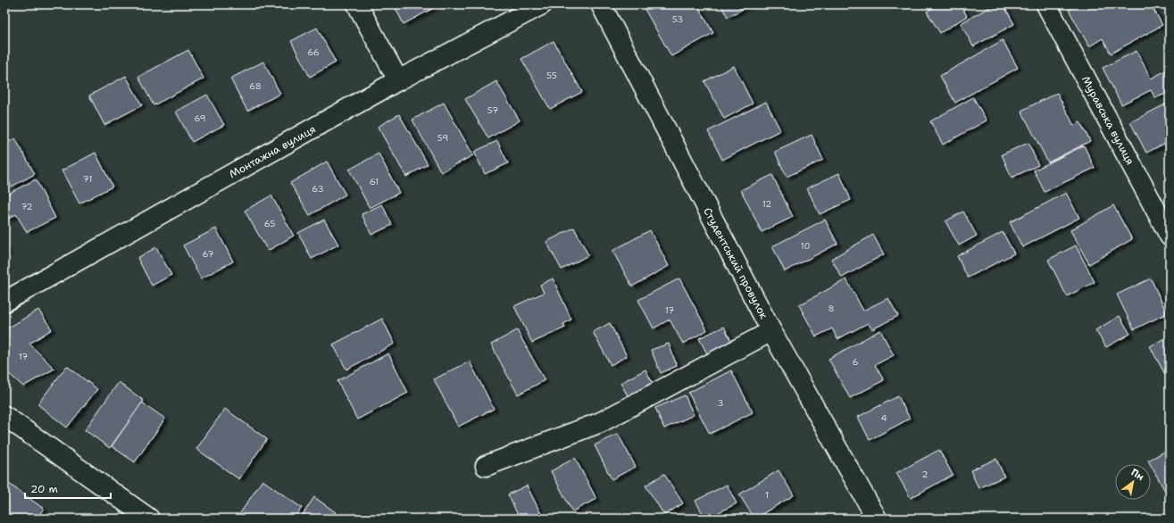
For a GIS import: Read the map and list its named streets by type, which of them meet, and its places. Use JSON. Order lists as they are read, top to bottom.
{
  "streets": {
    "street": ["Муравська вулиця", "Монтажна вулиця", "Студентський провулок"]
  },
  "house_numbers": [
    "53",
    "66",
    "55",
    "68",
    "57",
    "69",
    "59",
    "71",
    "61",
    "63",
    "12",
    "72",
    "65",
    "10",
    "67",
    "8",
    "17",
    "17",
    "6",
    "3",
    "4",
    "2",
    "1"
  ],
  "scale_bar": "20 m",
  "north": "top right"
}
